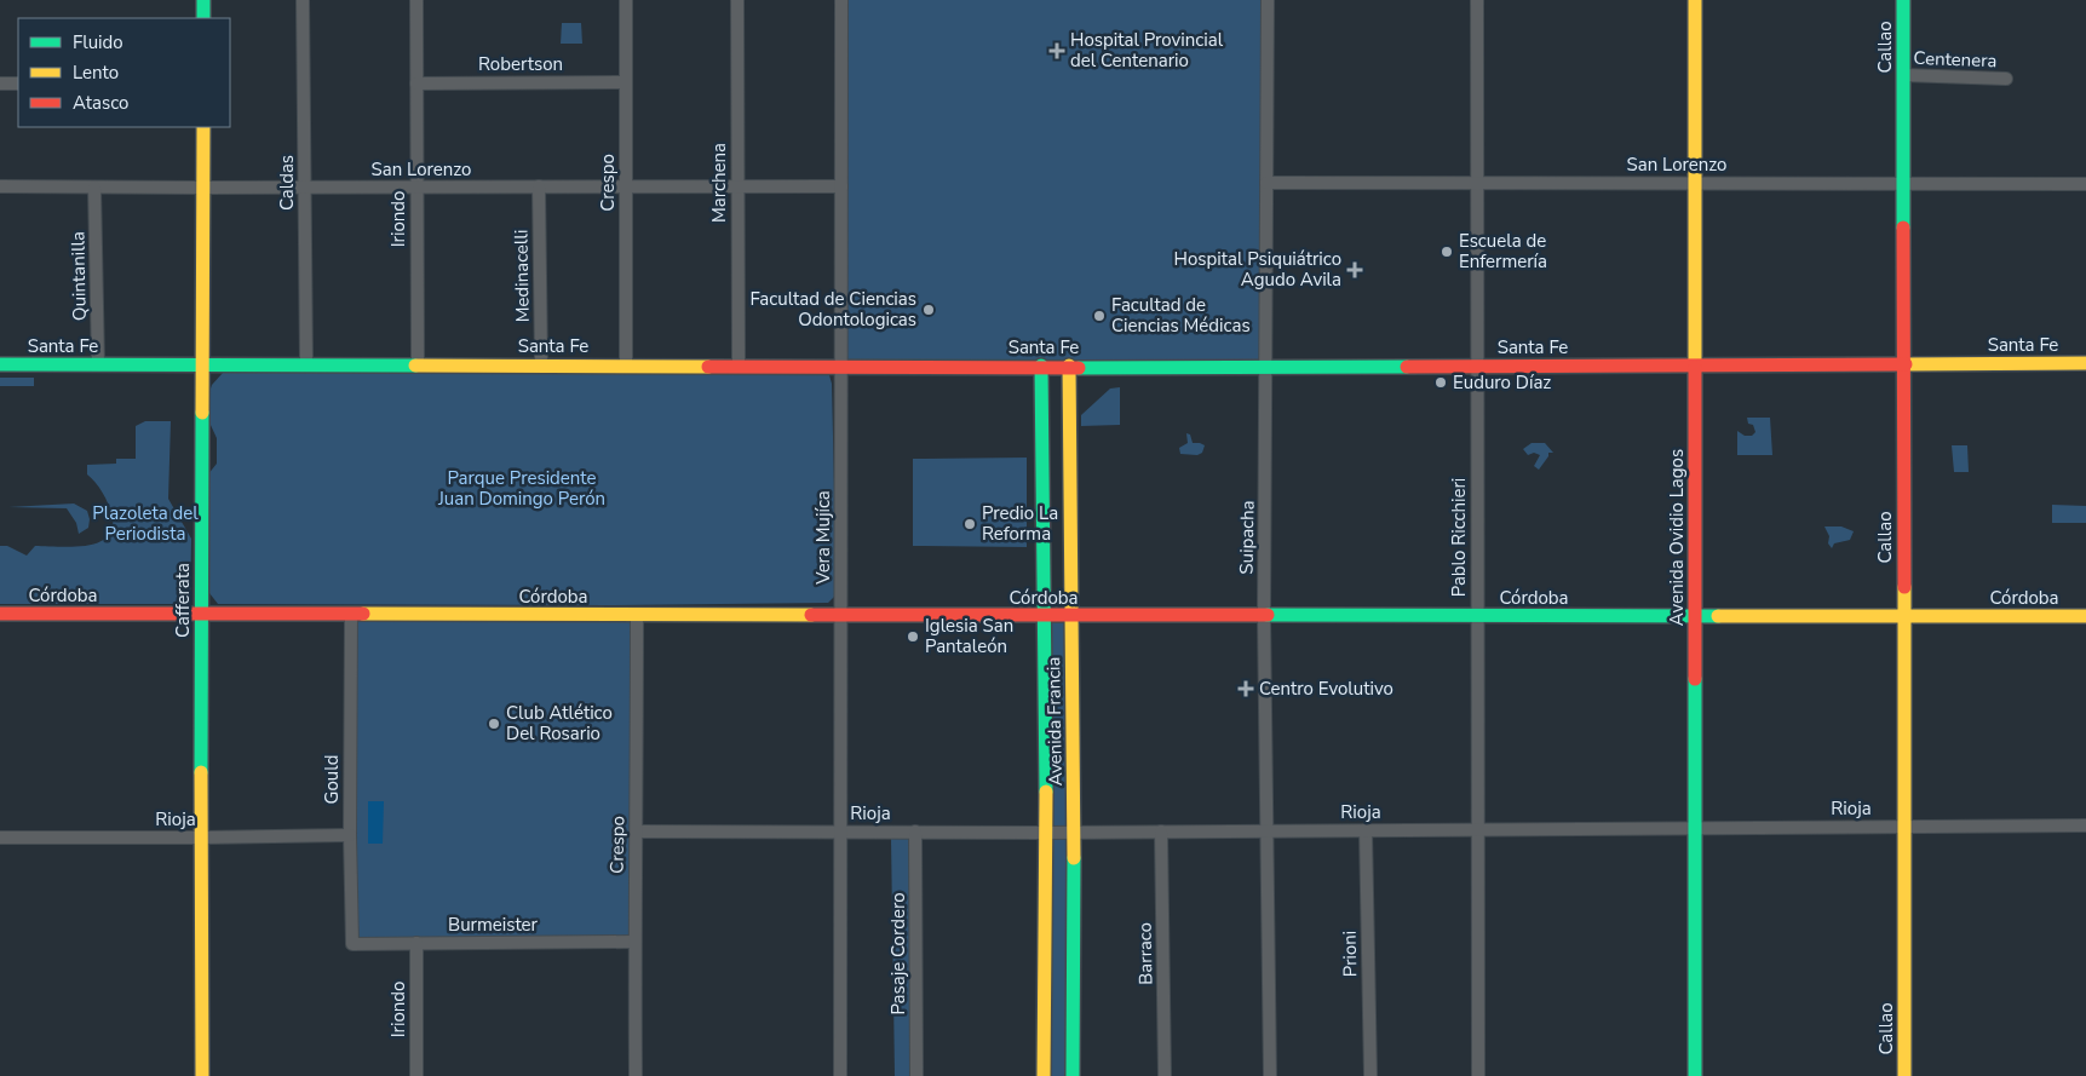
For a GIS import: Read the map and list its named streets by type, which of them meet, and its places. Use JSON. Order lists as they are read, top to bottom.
{
  "streets": {
    "main road": [
      "Callao",
      "Santa Fe",
      "Avenida Ovidio Lagos",
      "Córdoba",
      "Cafferata",
      "Avenida Francia"
    ],
    "street": [
      "Centenera",
      "Robertson",
      "San Lorenzo",
      "Caldas",
      "Crespo",
      "Marchena",
      "Iriondo",
      "Quintanilla",
      "Medinacelli",
      "Vera Mujíca",
      "Suipacha",
      "Pablo Ricchieri",
      "Gould",
      "Rioja",
      "Burmeister",
      "Pasaje Cordero",
      "Barraco",
      "Prioni"
    ]
  },
  "crossings": [
    ["Callao", "Centenera"],
    ["Callao", "San Lorenzo"],
    ["Callao", "Santa Fe"],
    ["Callao", "Córdoba"],
    ["Callao", "Rioja"],
    ["Robertson", "Crespo"],
    ["Robertson", "Iriondo"],
    ["San Lorenzo", "Caldas"],
    ["San Lorenzo", "Crespo"],
    ["San Lorenzo", "Marchena"],
    ["San Lorenzo", "Iriondo"],
    ["San Lorenzo", "Quintanilla"],
    ["San Lorenzo", "Medinacelli"],
    ["San Lorenzo", "Vera Mujíca"],
    ["San Lorenzo", "Suipacha"],
    ["San Lorenzo", "Pablo Ricchieri"],
    ["San Lorenzo", "Avenida Ovidio Lagos"],
    ["San Lorenzo", "Cafferata"],
    ["Caldas", "Santa Fe"],
    ["Crespo", "Santa Fe"],
    ["Crespo", "Córdoba"],
    ["Crespo", "Rioja"],
    ["Crespo", "Burmeister"],
    ["Marchena", "Santa Fe"],
    ["Iriondo", "Santa Fe"],
    ["Iriondo", "Burmeister"],
    ["Quintanilla", "Santa Fe"],
    ["Medinacelli", "Santa Fe"],
    ["Santa Fe", "Vera Mujíca"],
    ["Santa Fe", "Suipacha"],
    ["Santa Fe", "Pablo Ricchieri"],
    ["Santa Fe", "Avenida Ovidio Lagos"],
    ["Santa Fe", "Cafferata"],
    ["Santa Fe", "Avenida Francia"],
    ["Vera Mujíca", "Córdoba"],
    ["Vera Mujíca", "Rioja"],
    ["Suipacha", "Córdoba"],
    ["Suipacha", "Rioja"],
    ["Pablo Ricchieri", "Córdoba"],
    ["Pablo Ricchieri", "Rioja"],
    ["Avenida Ovidio Lagos", "Córdoba"],
    ["Avenida Ovidio Lagos", "Rioja"],
    ["Córdoba", "Cafferata"],
    ["Córdoba", "Avenida Francia"],
    ["Córdoba", "Gould"],
    ["Cafferata", "Rioja"],
    ["Avenida Francia", "Rioja"],
    ["Gould", "Rioja"],
    ["Gould", "Burmeister"],
    ["Rioja", "Pasaje Cordero"],
    ["Rioja", "Barraco"],
    ["Rioja", "Prioni"]
  ],
  "parks": ["Parque Presidente Juan Domingo Perón", "Plazoleta del Periodista"],
  "places": {
    "health": ["Hospital Provincial del Centenario", "Hospital Psiquiátrico Agudo Avila", "Centro Evolutivo"],
    "other": [
      "Escuela de Enfermería",
      "Facultad de Ciencias Odontologicas",
      "Facultad de Ciencias Médicas",
      "Euduro Díaz",
      "Predio La Reforma",
      "Iglesia San Pantaleón",
      "Club Atlético Del Rosario"
    ]
  },
  "legend": ["Fluido", "Lento", "Atasco"]
}
